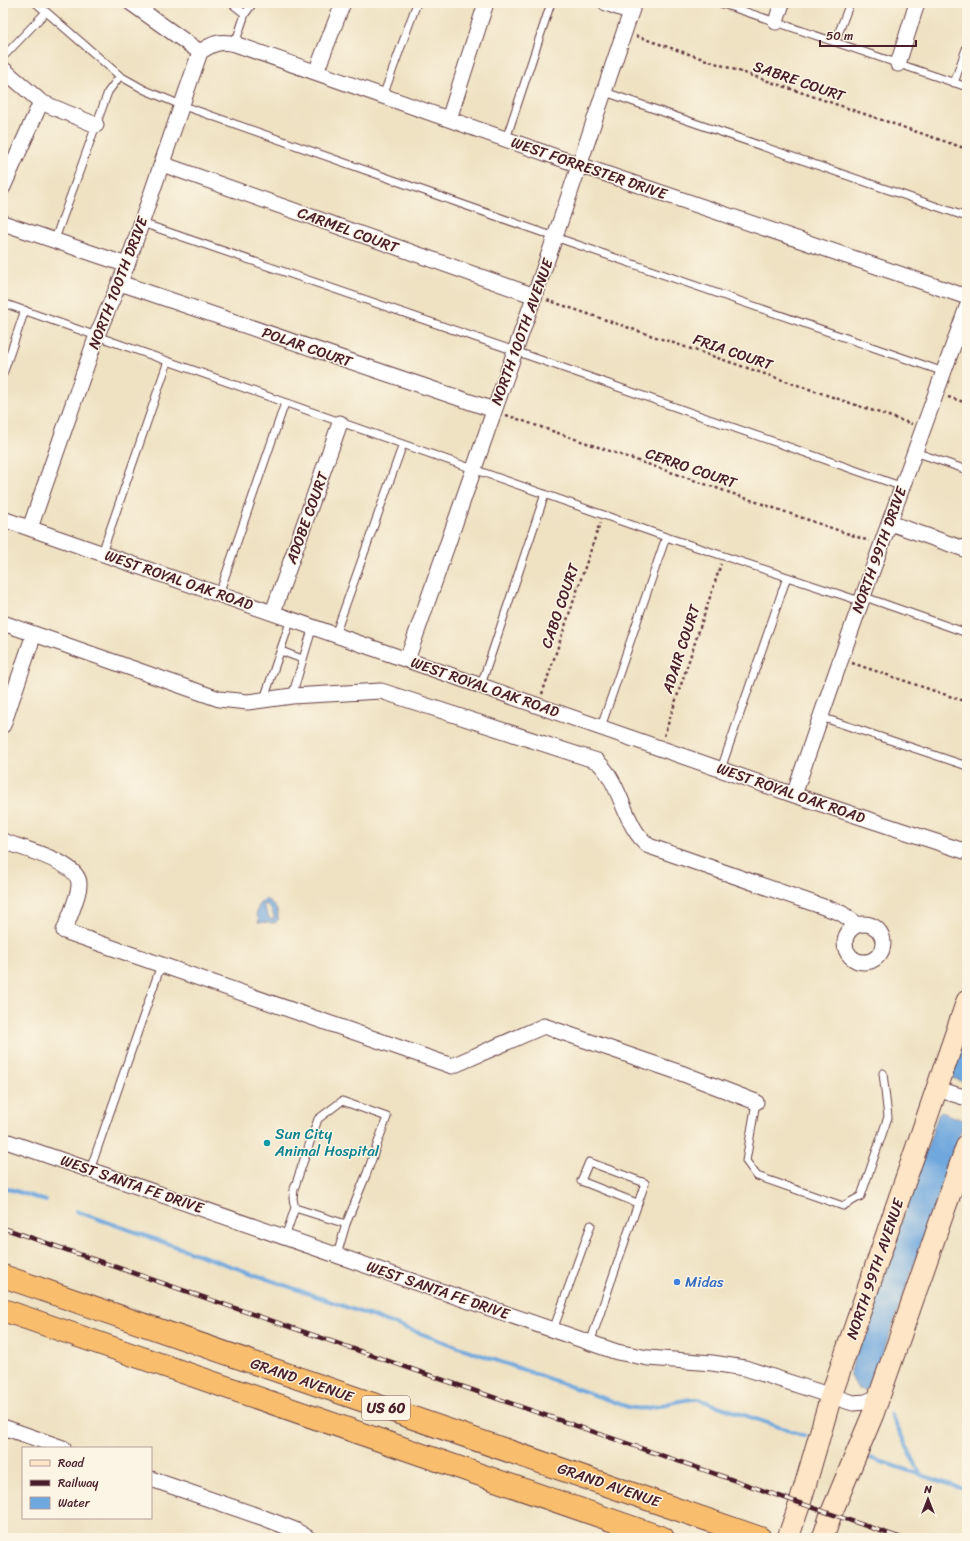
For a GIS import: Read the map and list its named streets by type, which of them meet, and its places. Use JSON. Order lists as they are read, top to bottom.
{
  "streets": {
    "highway": ["GRAND AVENUE", "US 60"],
    "main road": ["NORTH 99TH AVENUE"],
    "street": [
      "WEST FORRESTER DRIVE",
      "CARMEL COURT",
      "NORTH 100TH DRIVE",
      "NORTH 100TH AVENUE",
      "POLAR COURT",
      "ADOBE COURT",
      "NORTH 99TH DRIVE",
      "WEST ROYAL OAK ROAD",
      "WEST SANTA FE DRIVE"
    ],
    "path": [
      "SABRE COURT",
      "FRIA COURT",
      "CERRO COURT",
      "CABO COURT",
      "ADAIR COURT"
    ]
  },
  "crossings": [
    ["SABRE COURT", "NORTH 100TH AVENUE"],
    ["WEST FORRESTER DRIVE", "NORTH 100TH DRIVE"],
    ["WEST FORRESTER DRIVE", "NORTH 100TH AVENUE"],
    ["CARMEL COURT", "NORTH 100TH DRIVE"],
    ["CARMEL COURT", "NORTH 100TH AVENUE"],
    ["CARMEL COURT", "FRIA COURT"],
    ["NORTH 100TH DRIVE", "POLAR COURT"],
    ["NORTH 100TH DRIVE", "WEST ROYAL OAK ROAD"],
    ["NORTH 100TH AVENUE", "POLAR COURT"],
    ["NORTH 100TH AVENUE", "FRIA COURT"],
    ["NORTH 100TH AVENUE", "CERRO COURT"],
    ["NORTH 100TH AVENUE", "WEST ROYAL OAK ROAD"],
    ["POLAR COURT", "CERRO COURT"],
    ["FRIA COURT", "NORTH 99TH DRIVE"],
    ["CERRO COURT", "NORTH 99TH DRIVE"],
    ["ADOBE COURT", "WEST ROYAL OAK ROAD"],
    ["NORTH 99TH DRIVE", "WEST ROYAL OAK ROAD"],
    ["WEST ROYAL OAK ROAD", "CABO COURT"],
    ["WEST ROYAL OAK ROAD", "ADAIR COURT"],
    ["WEST SANTA FE DRIVE", "NORTH 99TH AVENUE"]
  ],
  "places": ["Sun City Animal Hospital", "Midas"],
  "legend": ["Road", "Railway", "Water"],
  "scale_bar": "50 m",
  "north": "top"
}
